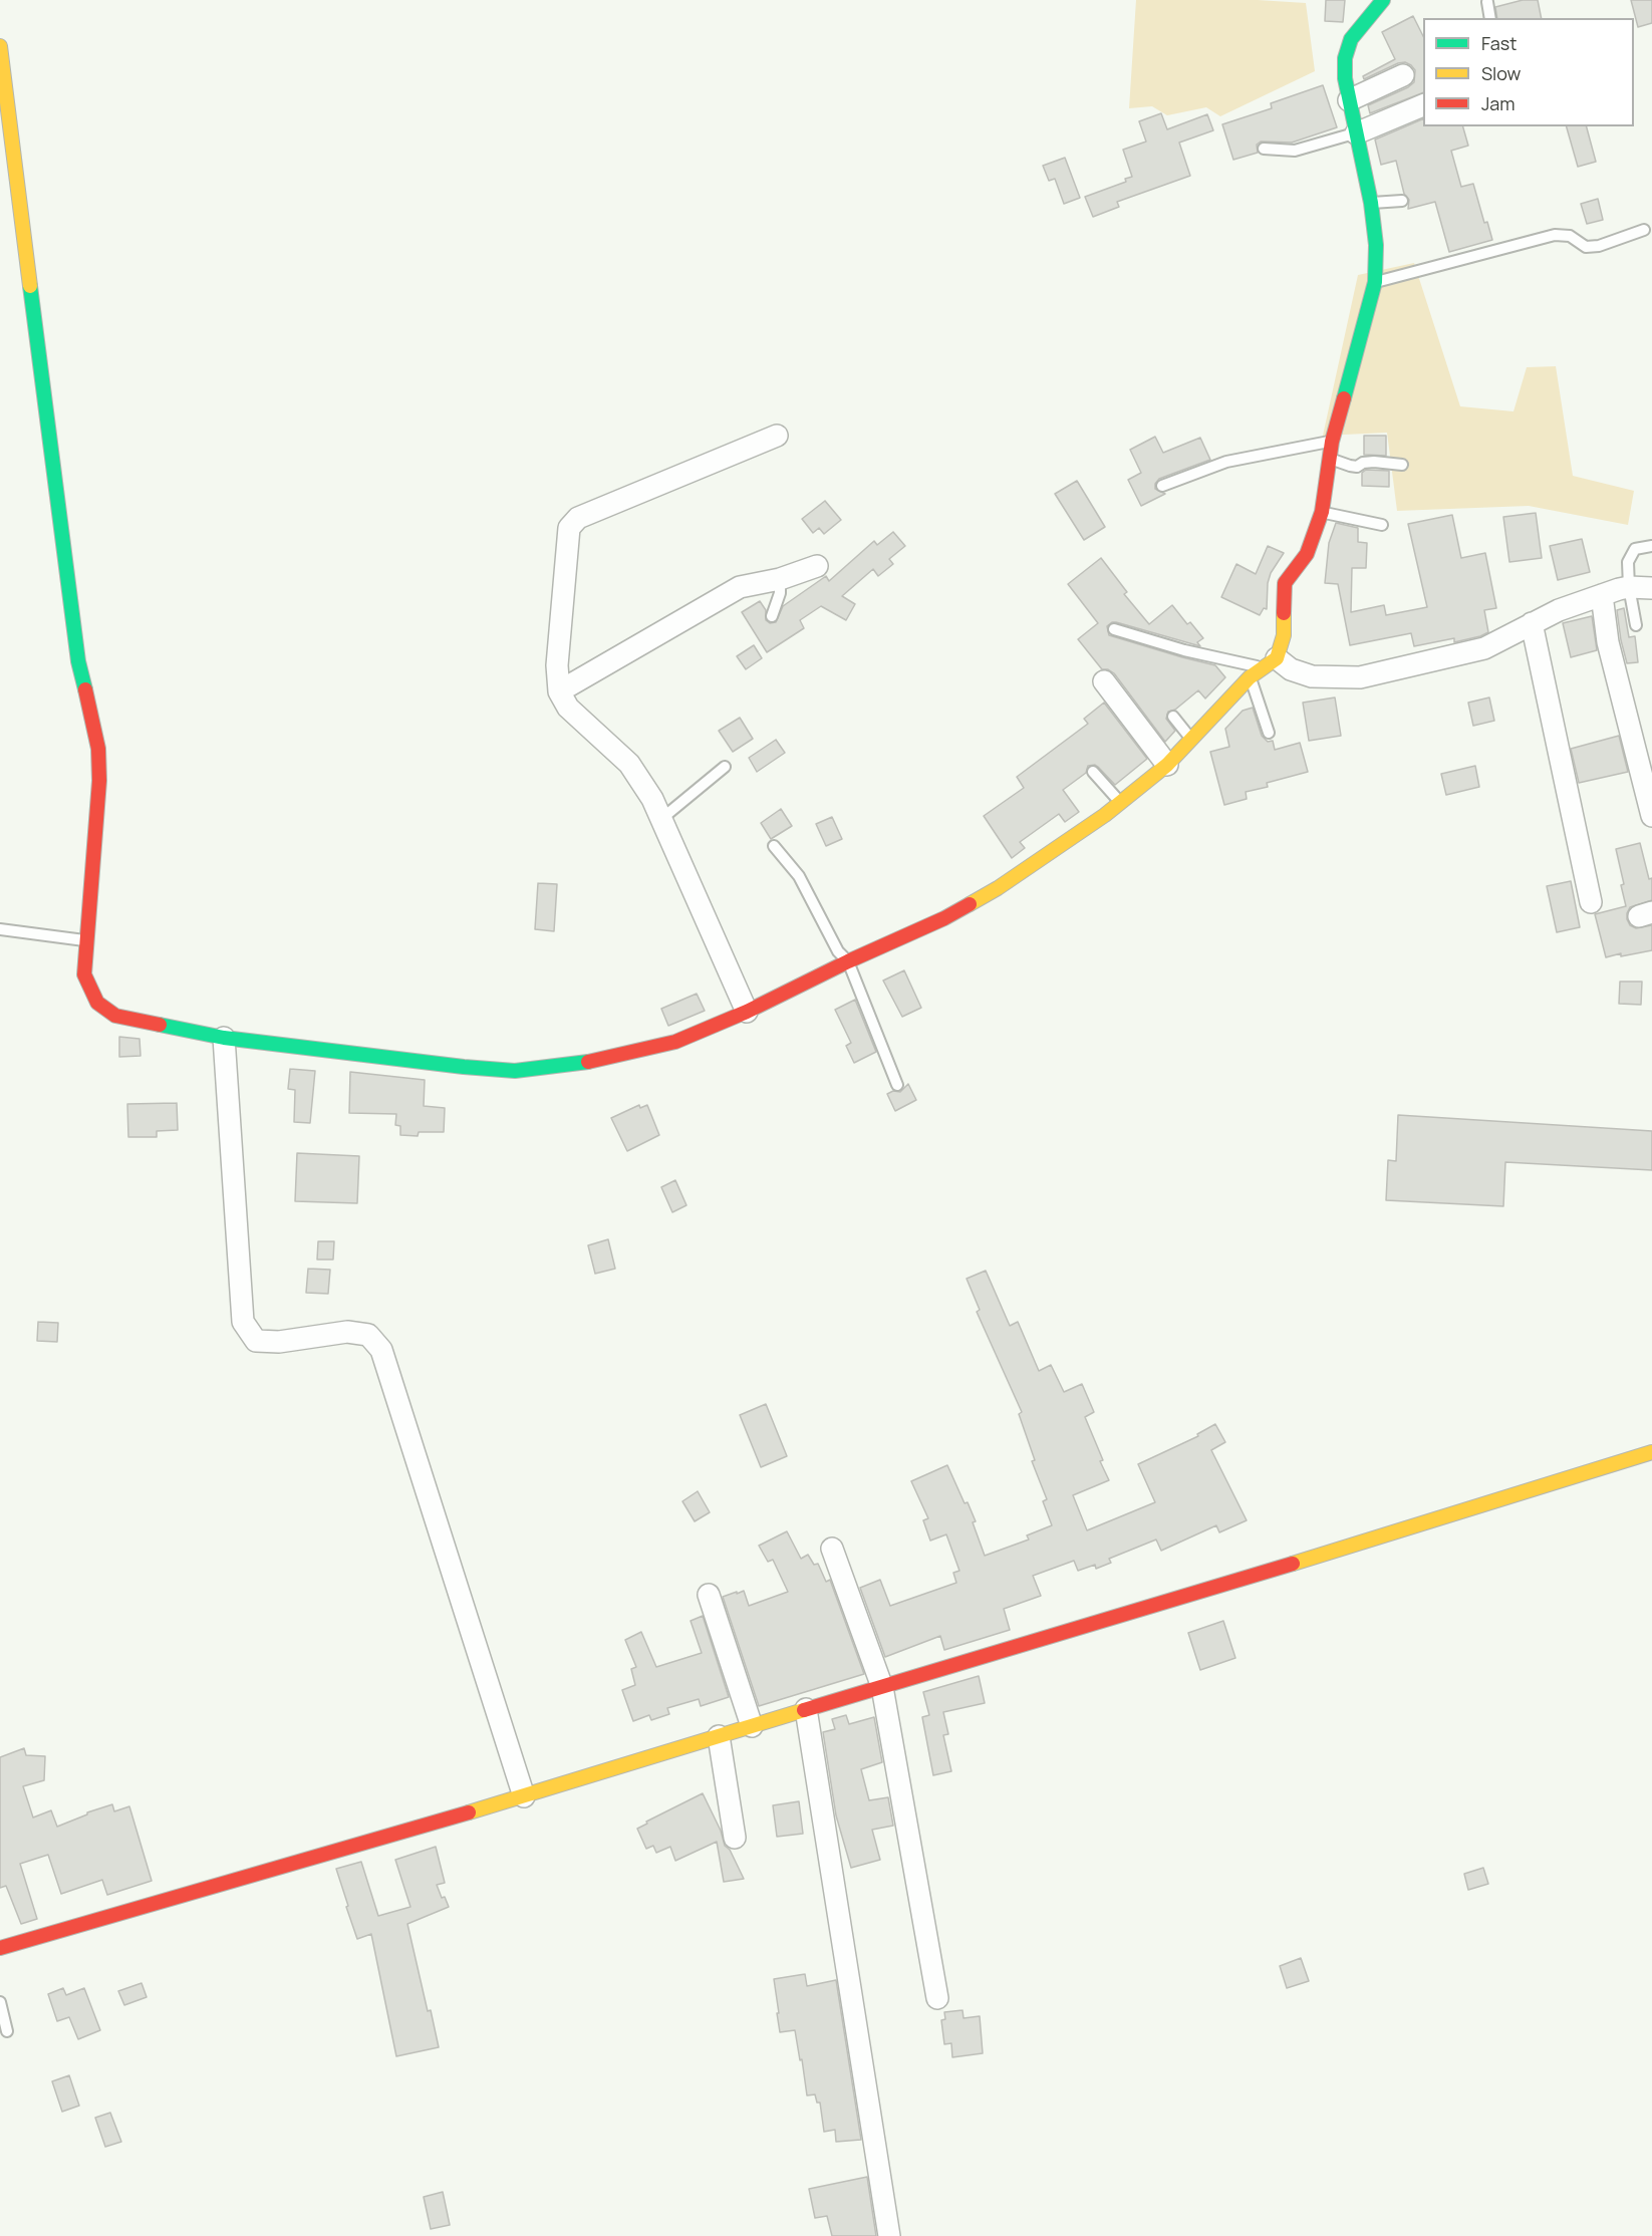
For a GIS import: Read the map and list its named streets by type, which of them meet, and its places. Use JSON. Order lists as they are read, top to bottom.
{
  "legend": ["Fast", "Slow", "Jam"]
}
